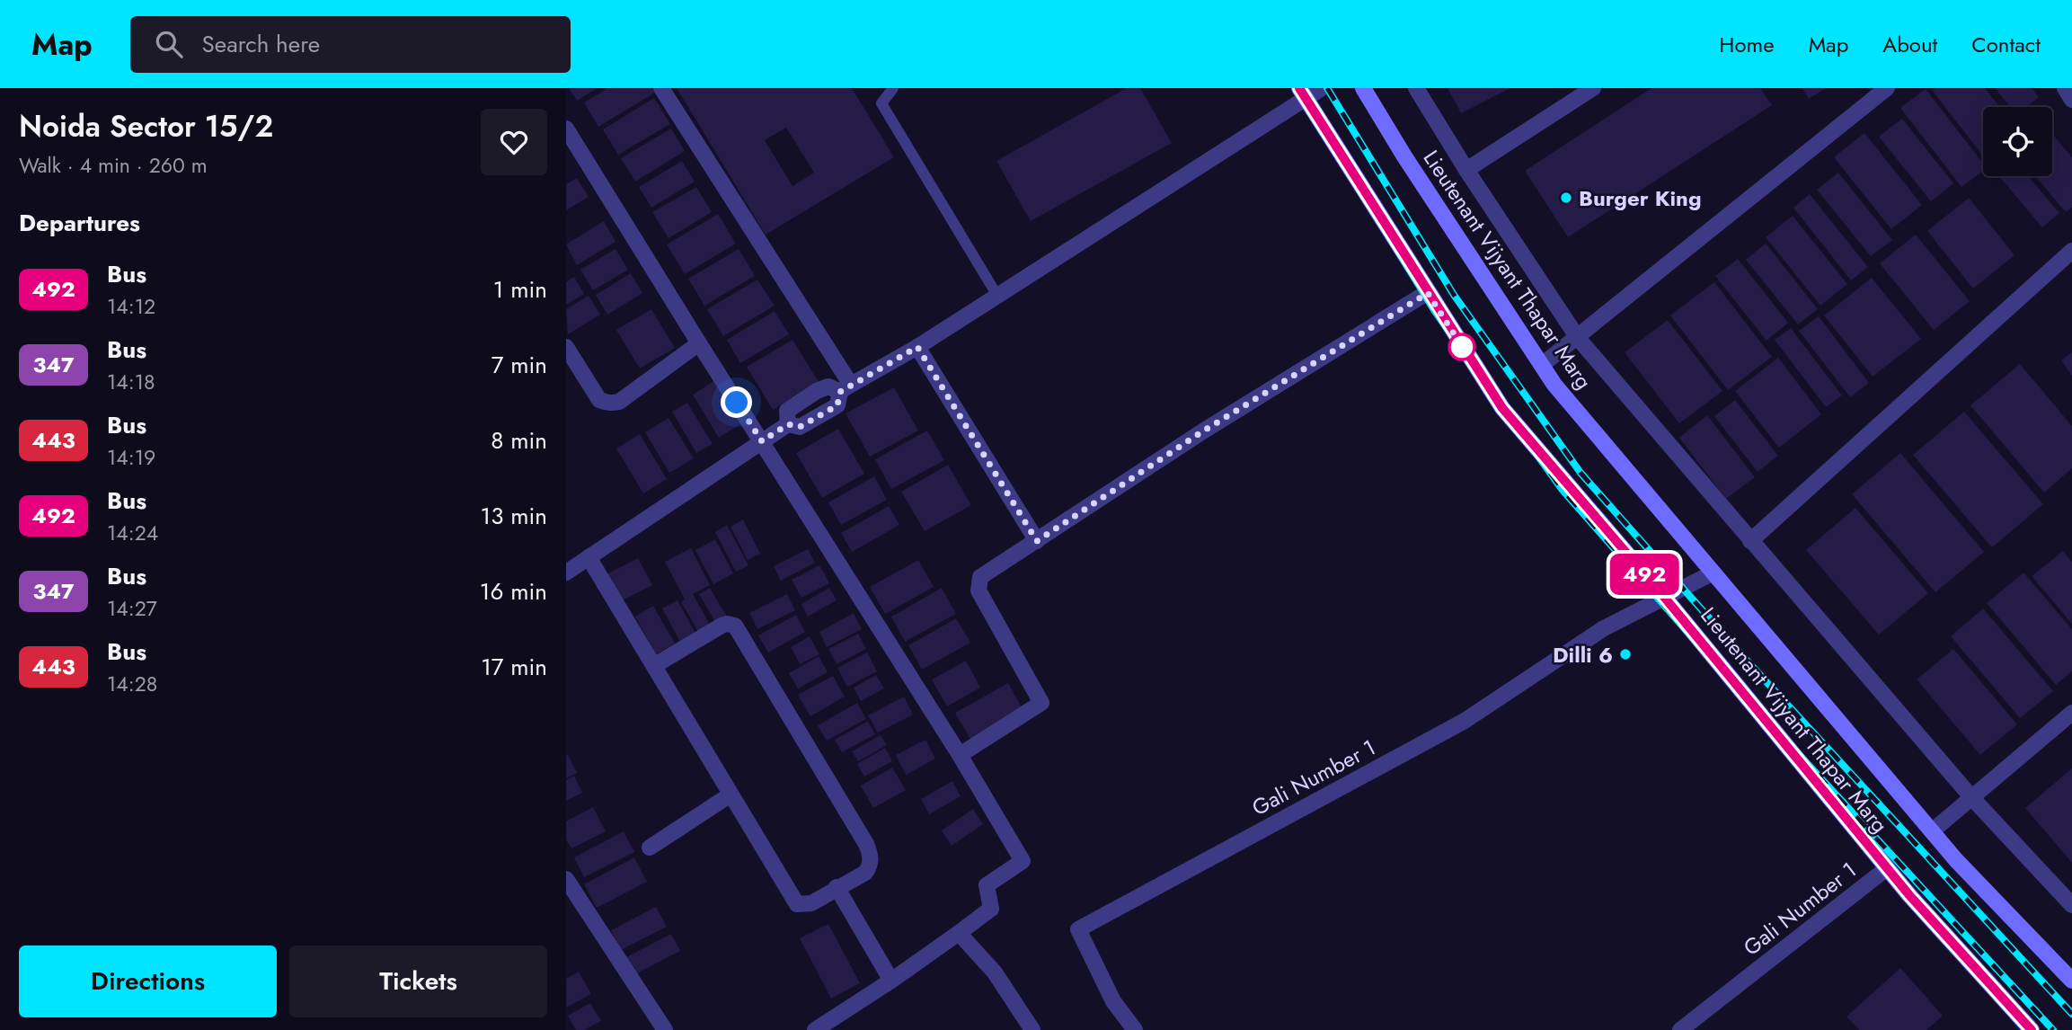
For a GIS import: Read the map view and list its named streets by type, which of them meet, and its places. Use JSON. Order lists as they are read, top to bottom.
{
  "streets": {
    "main road": ["Lieutenant Vijyant Thapar Marg"],
    "street": ["Gali Number 1"]
  },
  "crossings": [
    ["Lieutenant Vijyant Thapar Marg", "Gali Number 1"]
  ],
  "places": ["Burger King", "Dilli 6"],
  "lines": ["bus line 492"],
  "page": {
    "header": "Map",
    "search": "Search here",
    "nav": [
      "Home",
      "Map",
      "About",
      "Contact"
    ],
    "heading": [
      ["Noida Sector 15/2", "Walk · 4 min · 260 m"],
      "Departures"
    ],
    "on_map": "492",
    "list": [
      {
        "mark": "492",
        "name": "Bus",
        "note": "14:12",
        "value": "1 min"
      },
      {
        "mark": "347",
        "name": "Bus",
        "note": "14:18",
        "value": "7 min"
      },
      {
        "mark": "443",
        "name": "Bus",
        "note": "14:19",
        "value": "8 min"
      },
      {
        "mark": "492",
        "name": "Bus",
        "note": "14:24",
        "value": "13 min"
      },
      {
        "mark": "347",
        "name": "Bus",
        "note": "14:27",
        "value": "16 min"
      },
      {
        "mark": "443",
        "name": "Bus",
        "note": "14:28",
        "value": "17 min"
      }
    ],
    "buttons": ["Directions", "Tickets"]
  }
}
